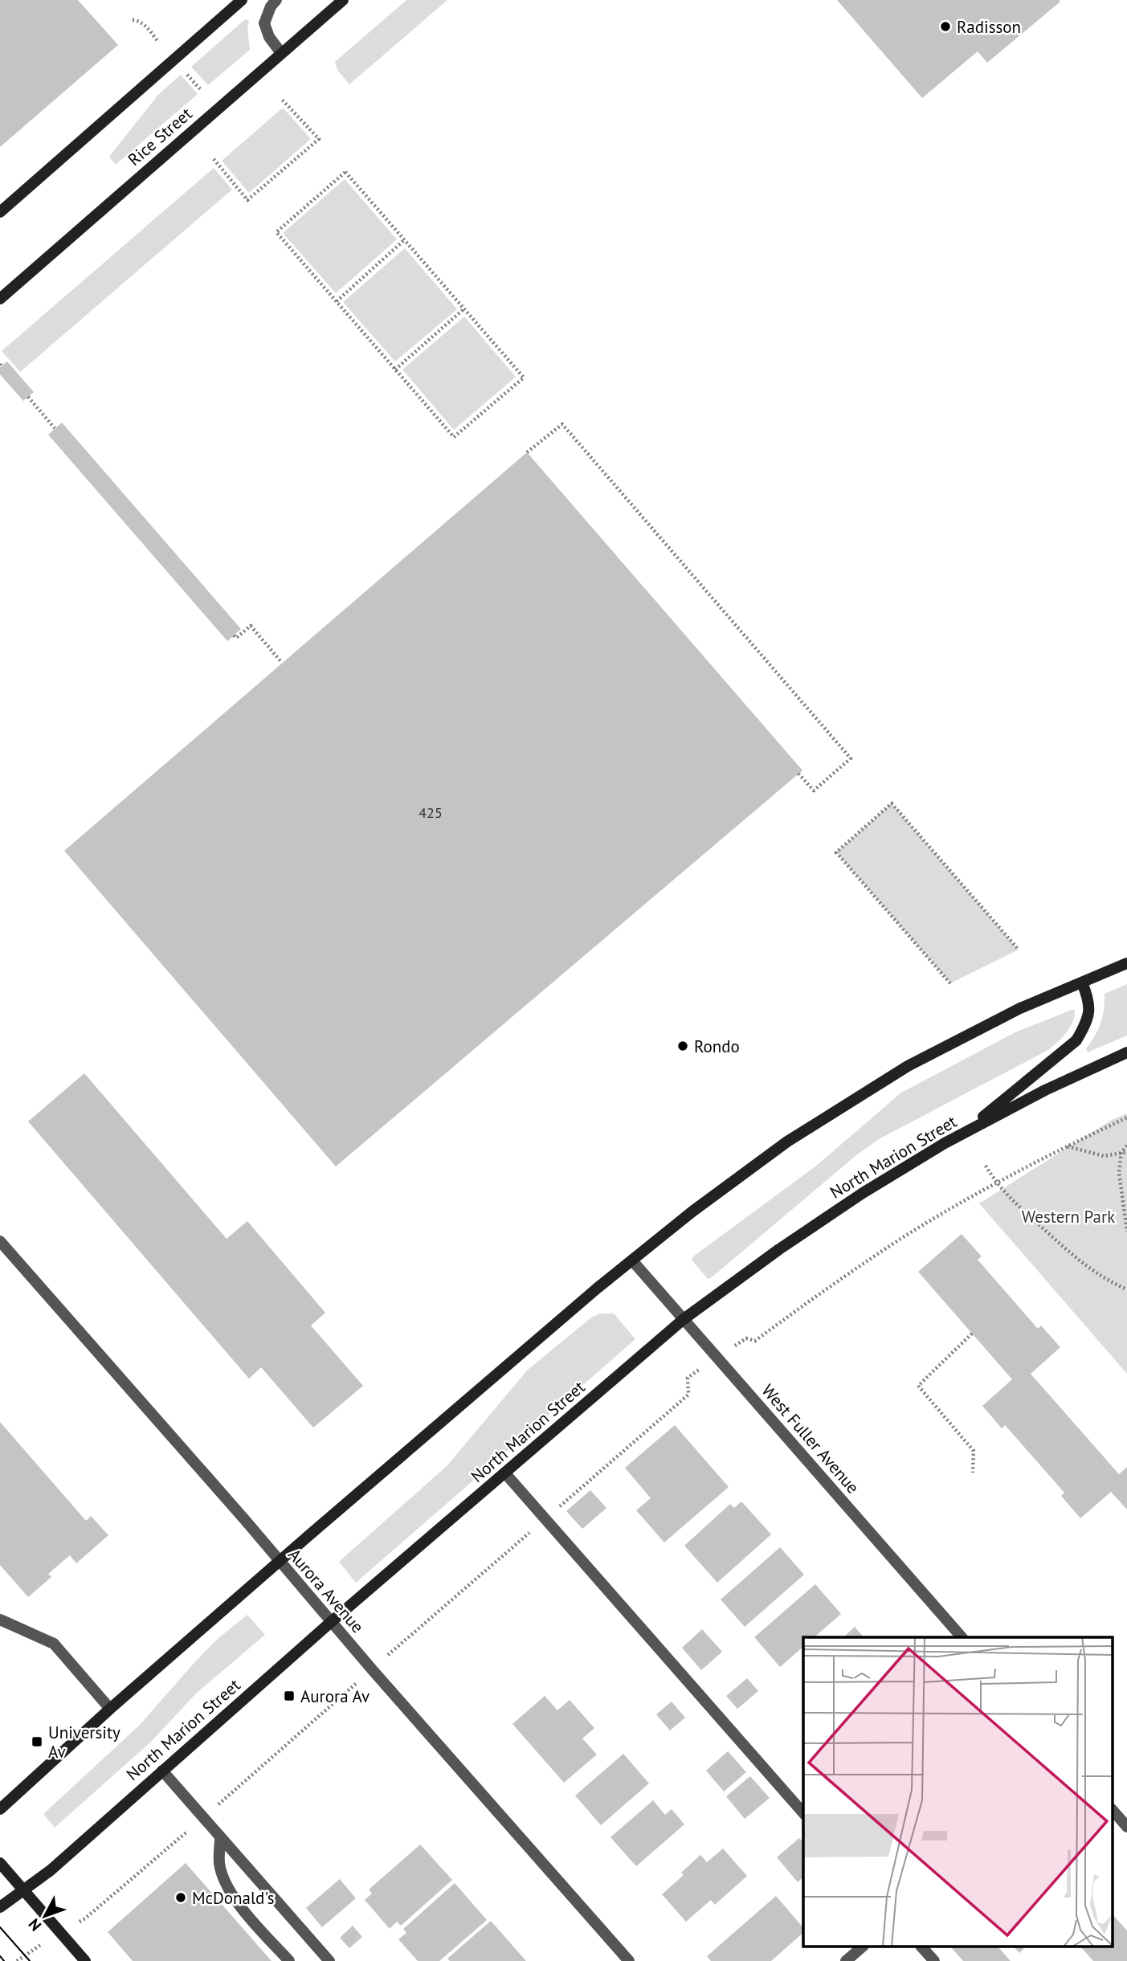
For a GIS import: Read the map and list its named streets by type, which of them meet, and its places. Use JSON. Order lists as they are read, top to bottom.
{
  "streets": {
    "main road": ["Rice Street", "North Marion Street"],
    "street": ["West Fuller Avenue", "Aurora Avenue"]
  },
  "crossings": [
    ["North Marion Street", "West Fuller Avenue"],
    ["North Marion Street", "Aurora Avenue"]
  ],
  "parks": ["Western Park"],
  "places": {
    "other": ["Radisson", "Rondo", "McDonald's"],
    "transit": ["Aurora Av", "University Av"]
  },
  "house_numbers": ["425"],
  "north": "bottom left"
}
